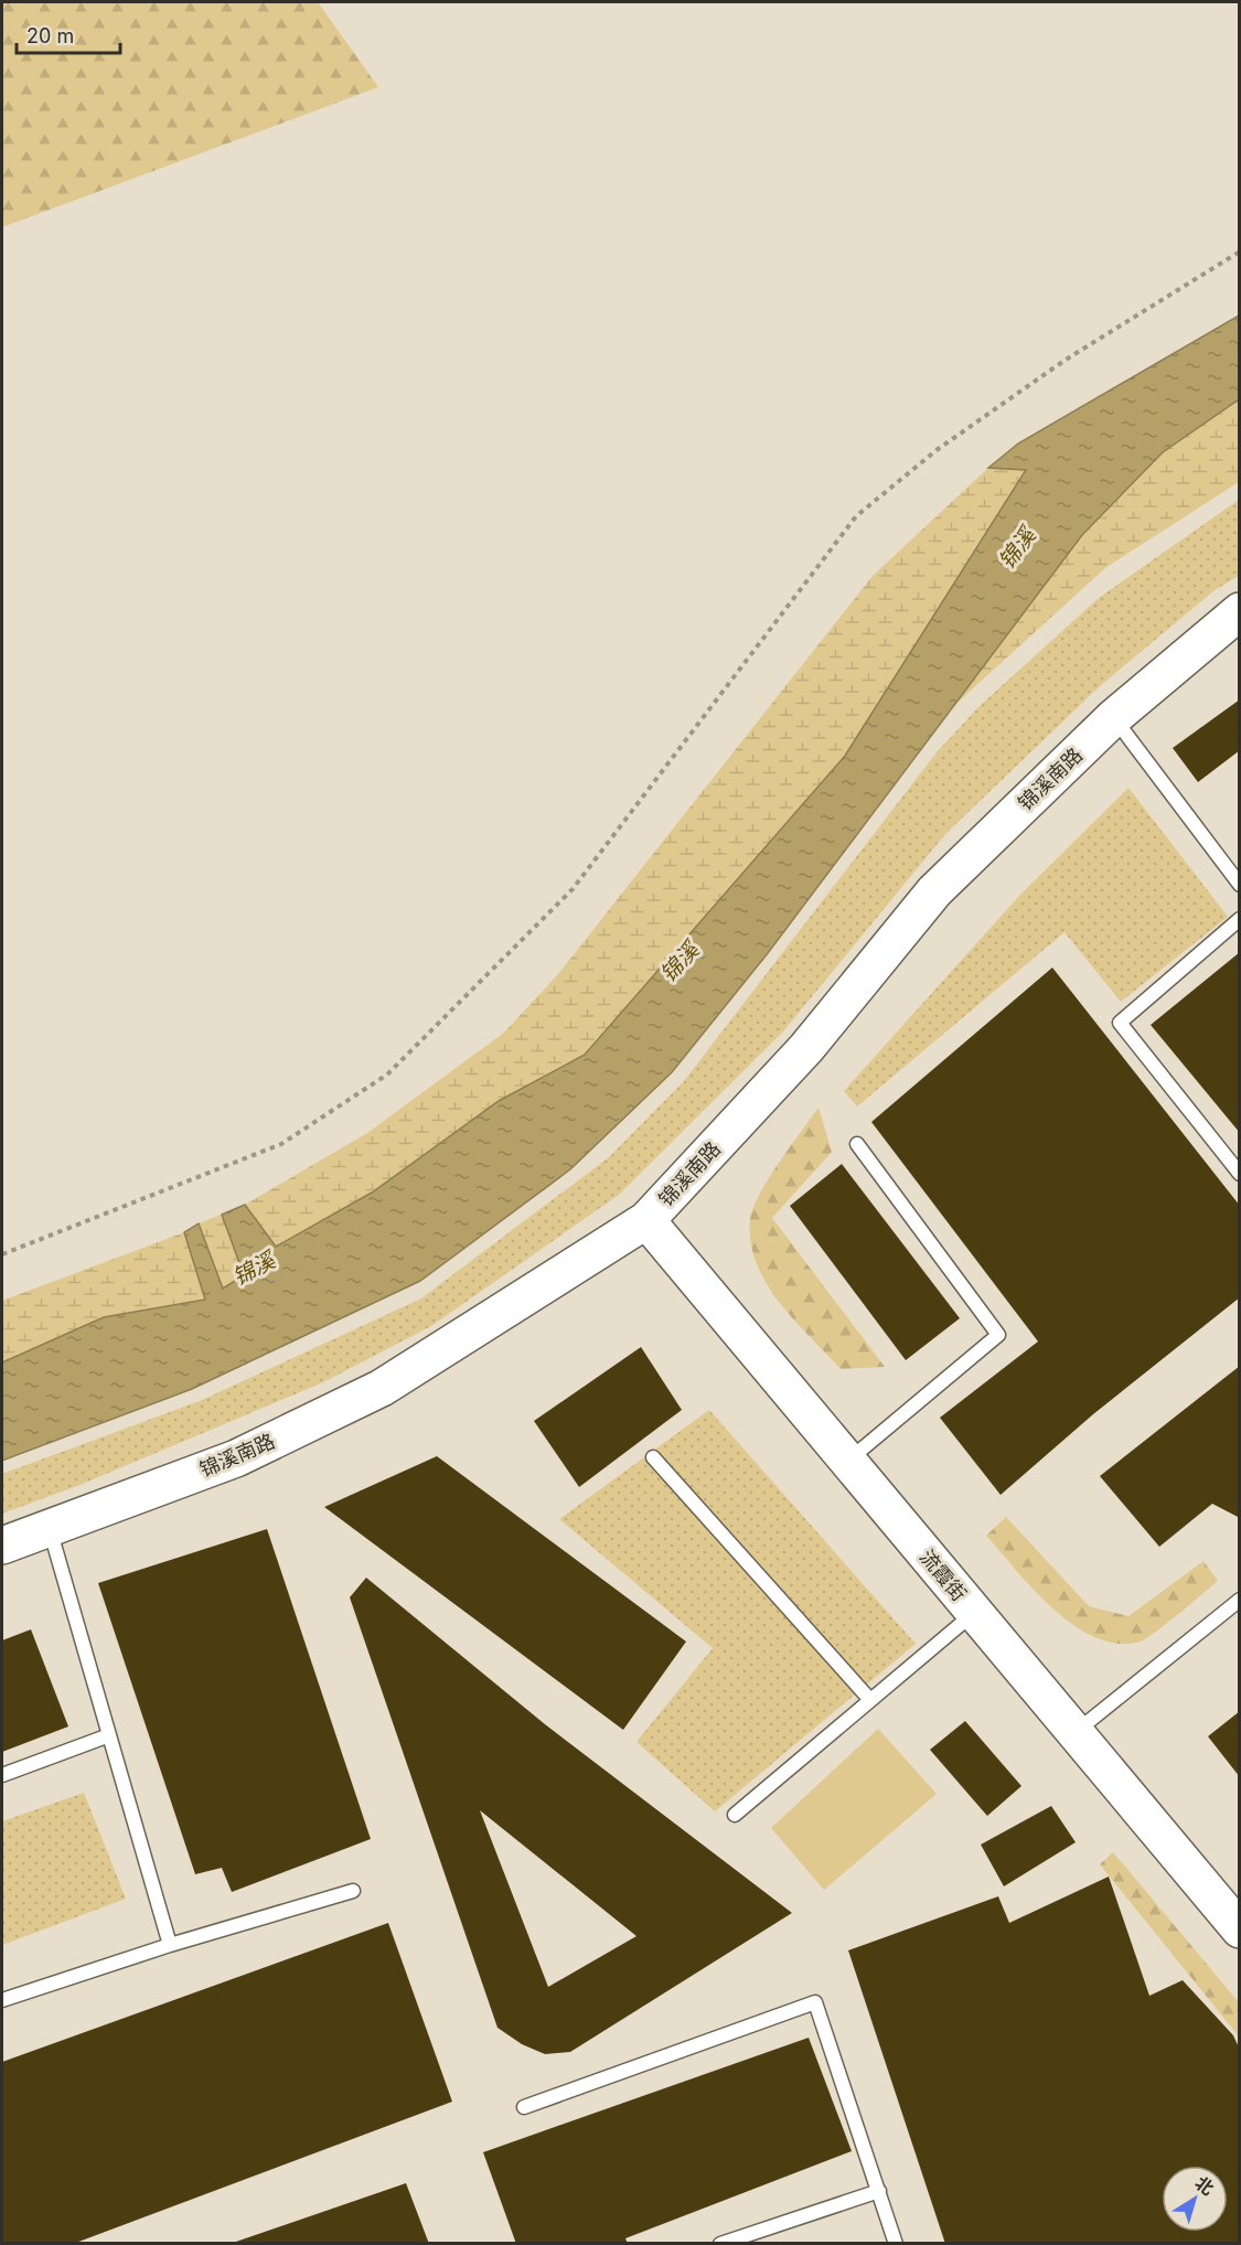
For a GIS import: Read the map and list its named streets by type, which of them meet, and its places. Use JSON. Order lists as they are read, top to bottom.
{
  "streets": {
    "street": ["锦溪南路", "流霞街"]
  },
  "crossings": [
    ["锦溪南路", "流霞街"]
  ],
  "water": ["锦溪"],
  "scale_bar": "20 m",
  "north": "top right"
}
